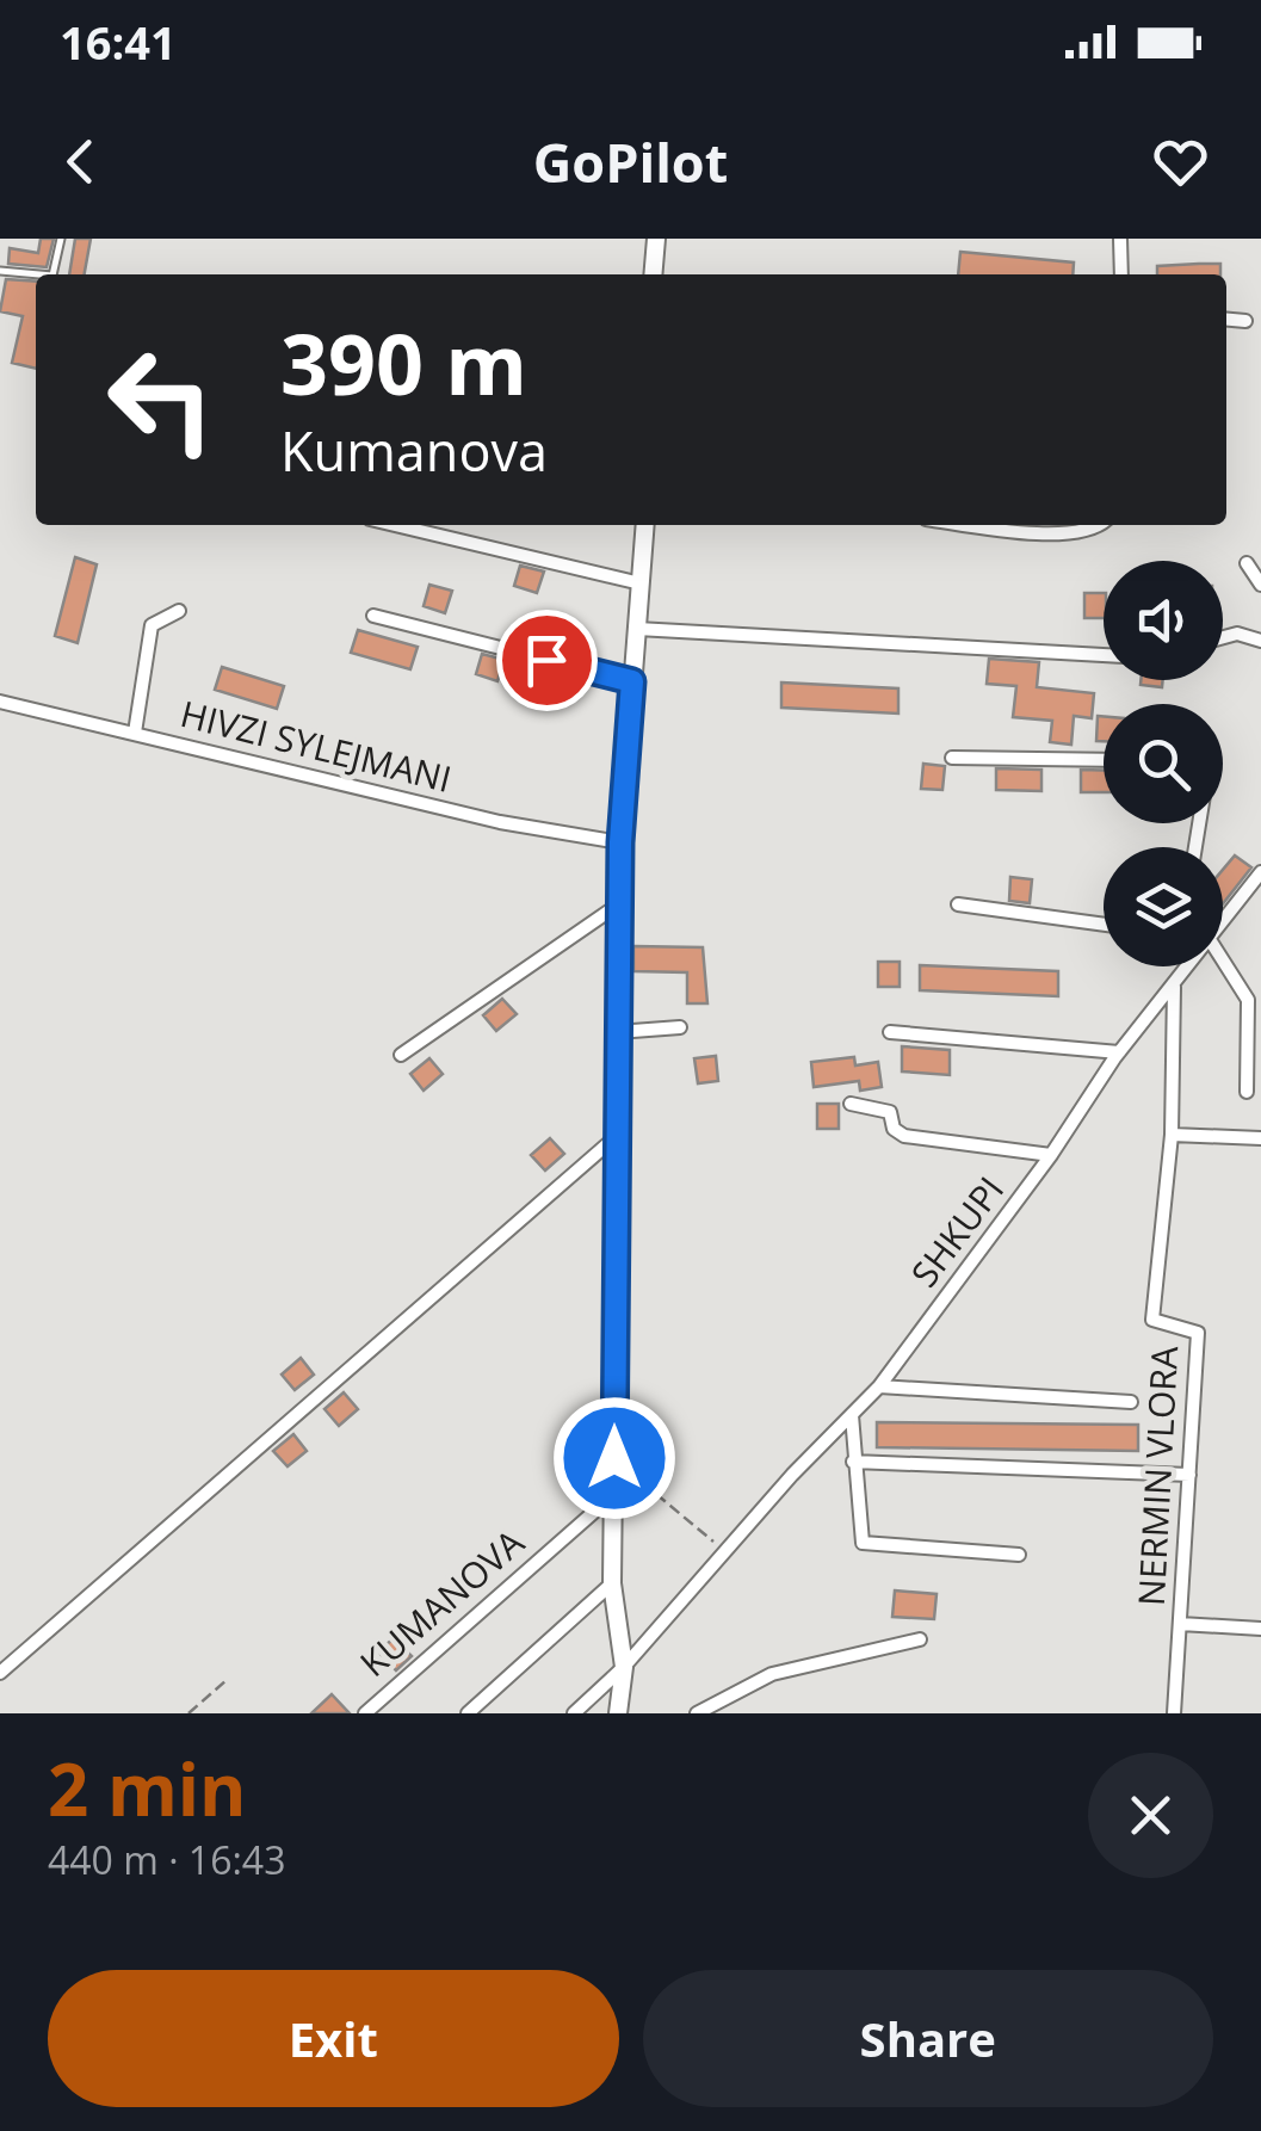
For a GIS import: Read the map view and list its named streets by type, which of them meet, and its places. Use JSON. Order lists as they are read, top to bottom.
{
  "streets": {
    "street": [
      "HIVZI SYLEJMANI",
      "SHKUPI",
      "NERMIN VLORA",
      "KUMANOVA"
    ]
  },
  "crossings": [
    ["SHKUPI", "NERMIN VLORA"]
  ],
  "page": {
    "status": "16:41",
    "header": "GoPilot",
    "turn": ["390 m", "Kumanova"],
    "heading": ["2 min", "440 m · 16:43"],
    "buttons": ["Exit", "Share"]
  }
}
